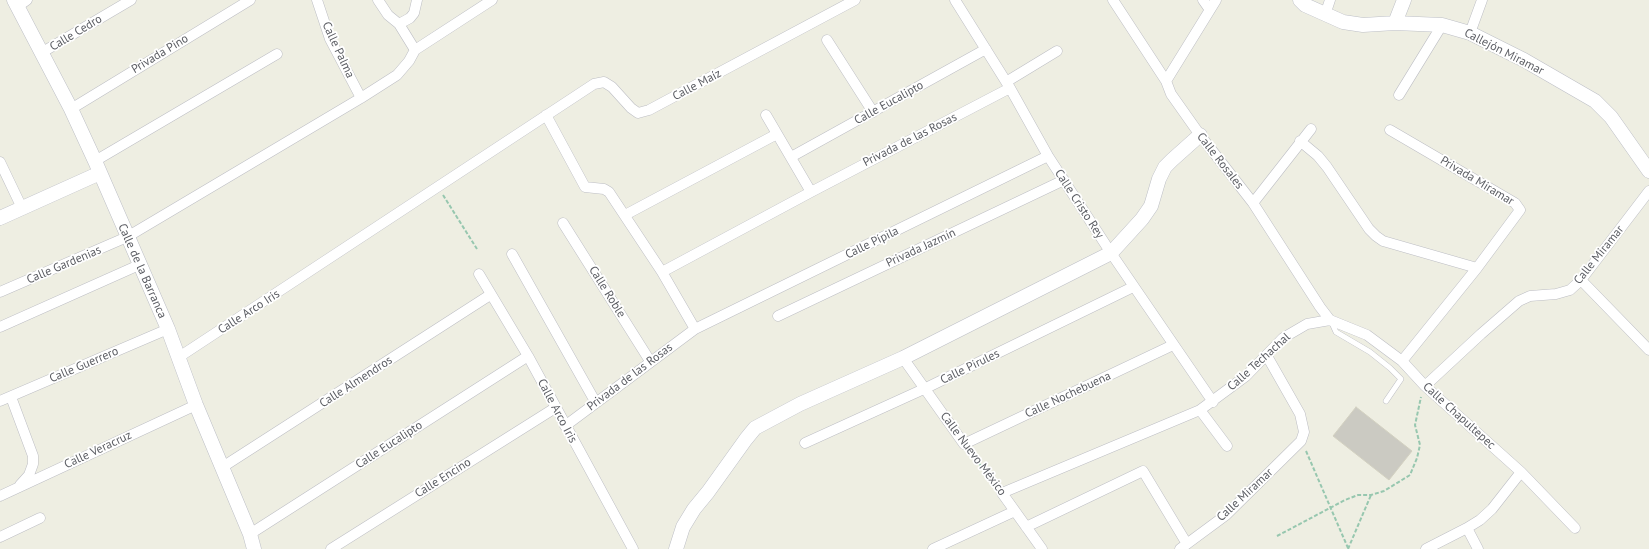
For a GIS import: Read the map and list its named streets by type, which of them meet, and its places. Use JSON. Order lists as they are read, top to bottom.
{
  "streets": {
    "street": [
      "Calle Cedro",
      "Calle Palma",
      "Callejón Miramar",
      "Privada Pino",
      "Calle Maíz",
      "Calle Eucalipto",
      "Privada de las Rosas",
      "Calle Rosales",
      "Privada Miramar",
      "Calle Cristo Rey",
      "Calle Pípila",
      "Privada Jazmín",
      "Calle Miramar",
      "Calle Gardenias",
      "Calle de la Barranca",
      "Calle Roble",
      "Calle Arco Iris",
      "Calle Techachal",
      "Calle Guerrero",
      "Calle Pirules",
      "Calle Almendros",
      "Calle Nochebuena",
      "Calle Chapultepec",
      "Calle Veracruz",
      "Calle Nuevo México",
      "Calle Encino"
    ]
  },
  "crossings": [
    ["Calle Cedro", "Calle de la Barranca"],
    ["Calle Palma", "Calle Gardenias"],
    ["Privada Pino", "Calle de la Barranca"],
    ["Calle Maíz", "Calle Arco Iris"],
    ["Calle Eucalipto", "Calle Cristo Rey"],
    ["Calle Eucalipto", "Calle de la Barranca"],
    ["Calle Eucalipto", "Calle Arco Iris"],
    ["Privada de las Rosas", "Calle Cristo Rey"],
    ["Privada de las Rosas", "Calle Pípila"],
    ["Privada de las Rosas", "Calle Roble"],
    ["Privada de las Rosas", "Calle Arco Iris"],
    ["Calle Rosales", "Calle Techachal"],
    ["Calle Rosales", "Calle Chapultepec"],
    ["Calle Cristo Rey", "Calle Pípila"],
    ["Calle Cristo Rey", "Privada Jazmín"],
    ["Calle Cristo Rey", "Calle Techachal"],
    ["Calle Cristo Rey", "Calle Pirules"],
    ["Calle Cristo Rey", "Calle Nochebuena"],
    ["Calle Miramar", "Calle Chapultepec"],
    ["Calle Gardenias", "Calle de la Barranca"],
    ["Calle de la Barranca", "Calle Arco Iris"],
    ["Calle de la Barranca", "Calle Guerrero"],
    ["Calle de la Barranca", "Calle Almendros"],
    ["Calle de la Barranca", "Calle Veracruz"],
    ["Calle Arco Iris", "Calle Almendros"],
    ["Calle Arco Iris", "Calle Encino"],
    ["Calle Techachal", "Calle Chapultepec"],
    ["Calle Techachal", "Calle Nuevo México"],
    ["Calle Pirules", "Calle Nuevo México"],
    ["Calle Nochebuena", "Calle Nuevo México"]
  ]
}
